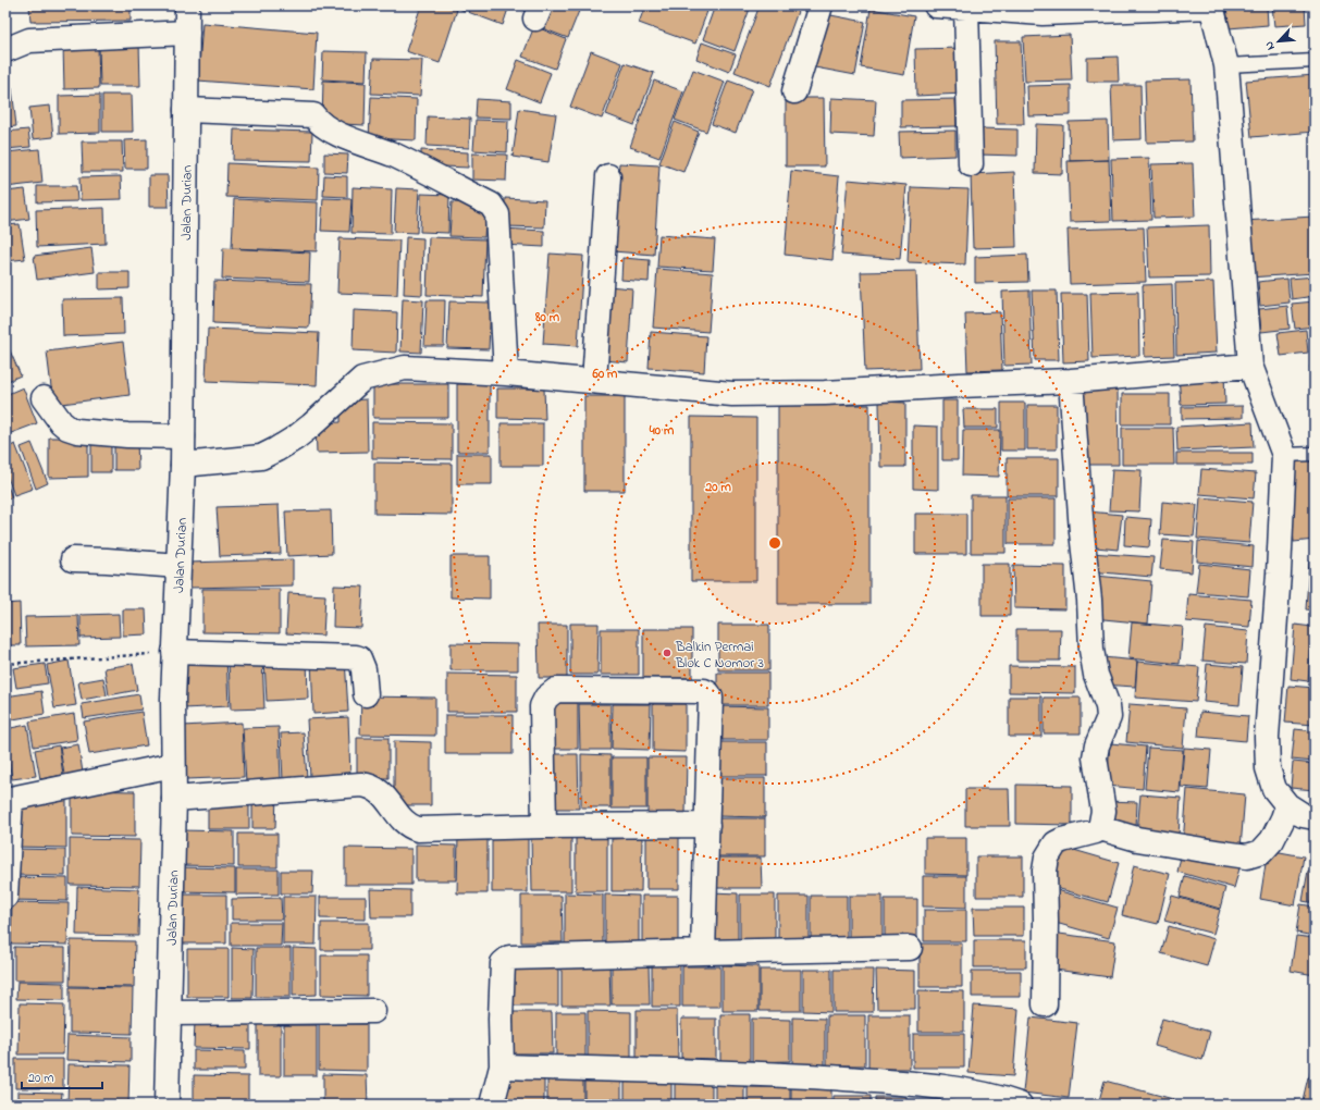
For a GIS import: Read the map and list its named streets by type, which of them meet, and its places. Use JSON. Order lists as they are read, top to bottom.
{
  "streets": {
    "street": ["Jalan Durian"]
  },
  "places": ["Balkin Permai Blok C Nomor 3"],
  "scale_bar": "20 m",
  "north": "bottom left",
  "rings": [
    "80 m",
    "60 m",
    "40 m",
    "20 m"
  ]
}
